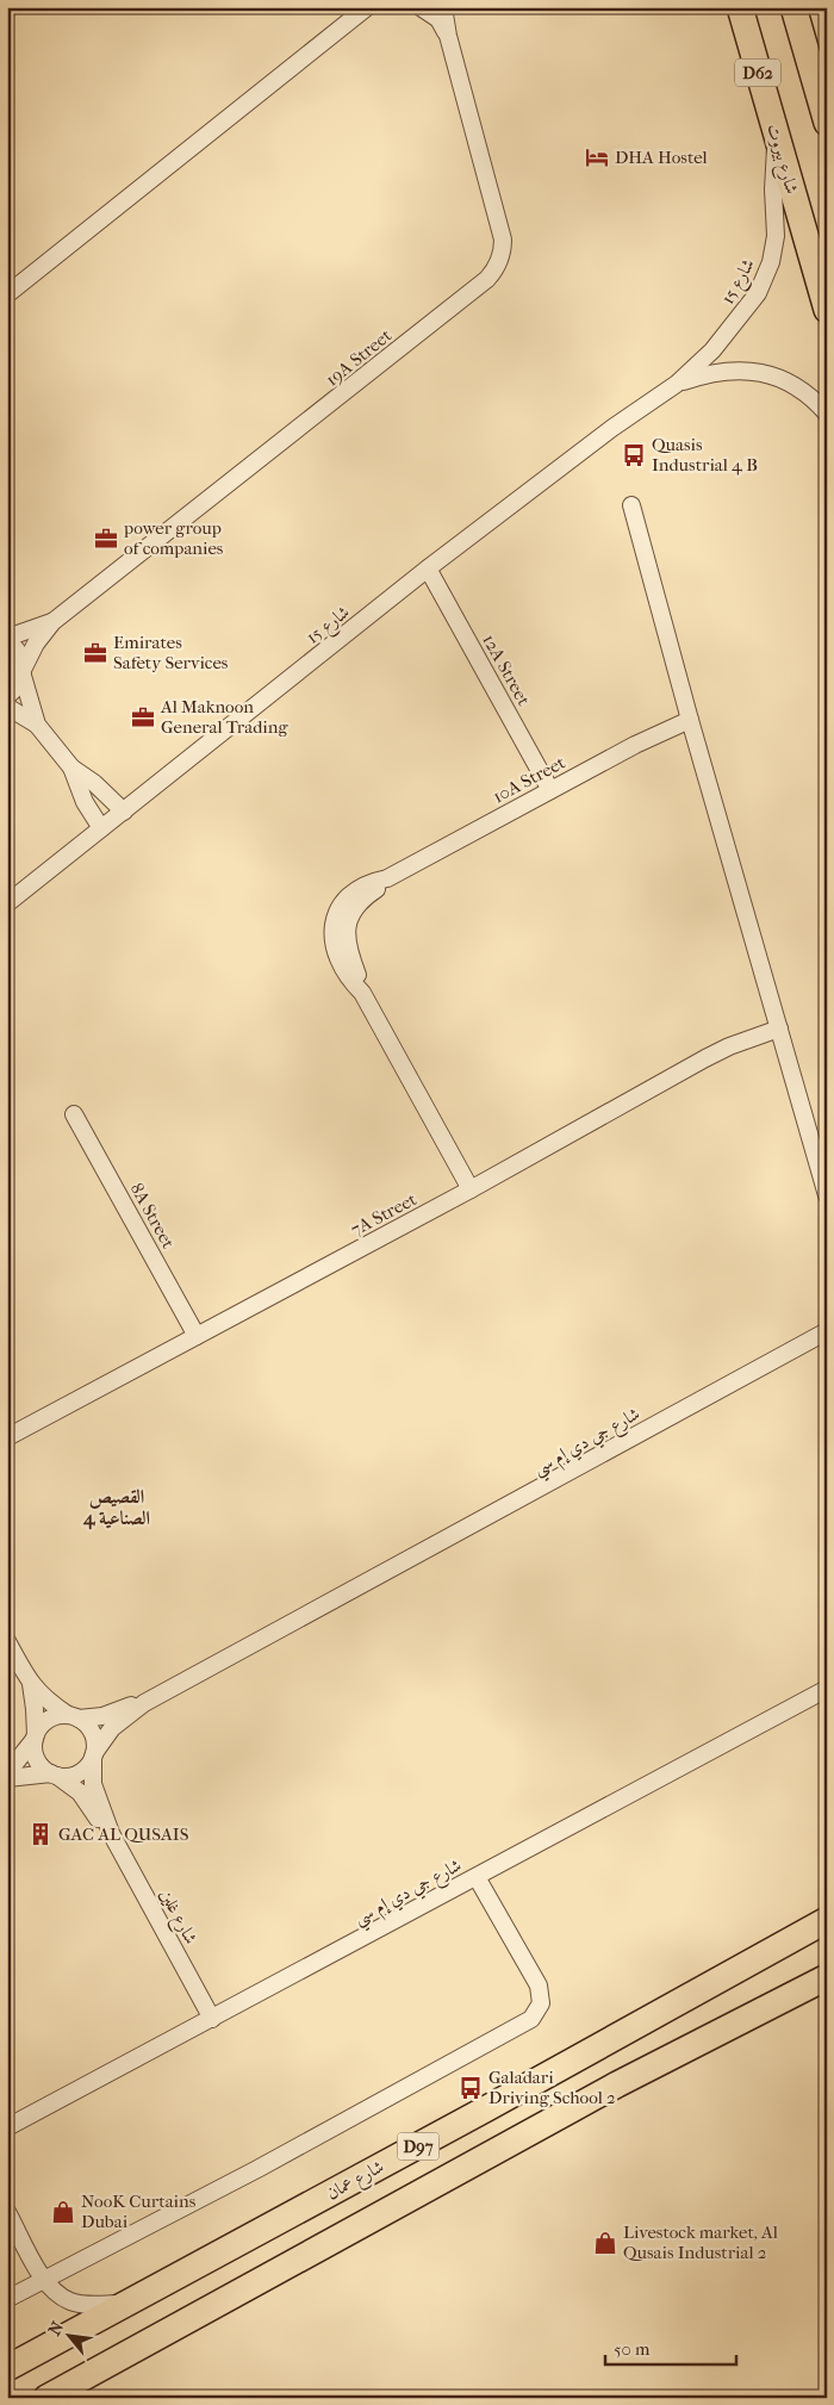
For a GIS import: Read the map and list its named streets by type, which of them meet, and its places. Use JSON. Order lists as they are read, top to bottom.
{
  "streets": {
    "main road": [
      "D62",
      "شارع بيروت",
      "D97",
      "شارع عمان"
    ],
    "street": [
      "شارع 15",
      "19A Street",
      "12A Street",
      "10A Street",
      "7A Street",
      "8A Street",
      "شارع جي دي إم سي",
      "شارع غلين"
    ]
  },
  "crossings": [
    ["شارع بيروت", "شارع 15"],
    ["شارع 15", "12A Street"],
    ["12A Street", "10A Street"],
    ["10A Street", "7A Street"],
    ["7A Street", "8A Street"],
    ["شارع جي دي إم سي", "شارع غلين"]
  ],
  "districts": ["القصيص الصناعية 4"],
  "places": {
    "hotel": ["DHA Hostel"],
    "bus stop": ["Quasis Industrial 4 B", "Galadari Driving School 2"],
    "office": ["power group of companies", "Emirates Safety Services", "Al Maknoon General Trading"],
    "building": ["GAC AL QUSAIS"],
    "shop": ["NooK Curtains Dubai", "Livestock market, Al Qusais Industrial 2"]
  },
  "scale_bar": "50 m",
  "north": "top left"
}
